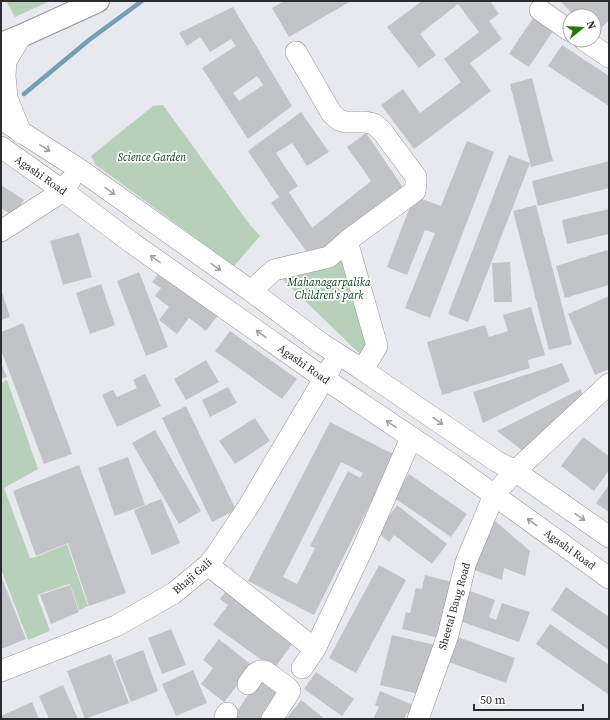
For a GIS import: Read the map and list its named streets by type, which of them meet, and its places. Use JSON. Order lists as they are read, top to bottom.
{
  "streets": {
    "street": ["Agashi Road", "Bhaji Gali", "Sheetal Baug Road"]
  },
  "crossings": [
    ["Agashi Road", "Bhaji Gali"],
    ["Agashi Road", "Sheetal Baug Road"]
  ],
  "parks": ["Science Garden", "Mahanagarpalika Children's park"],
  "scale_bar": "50 m",
  "north": "right"
}
